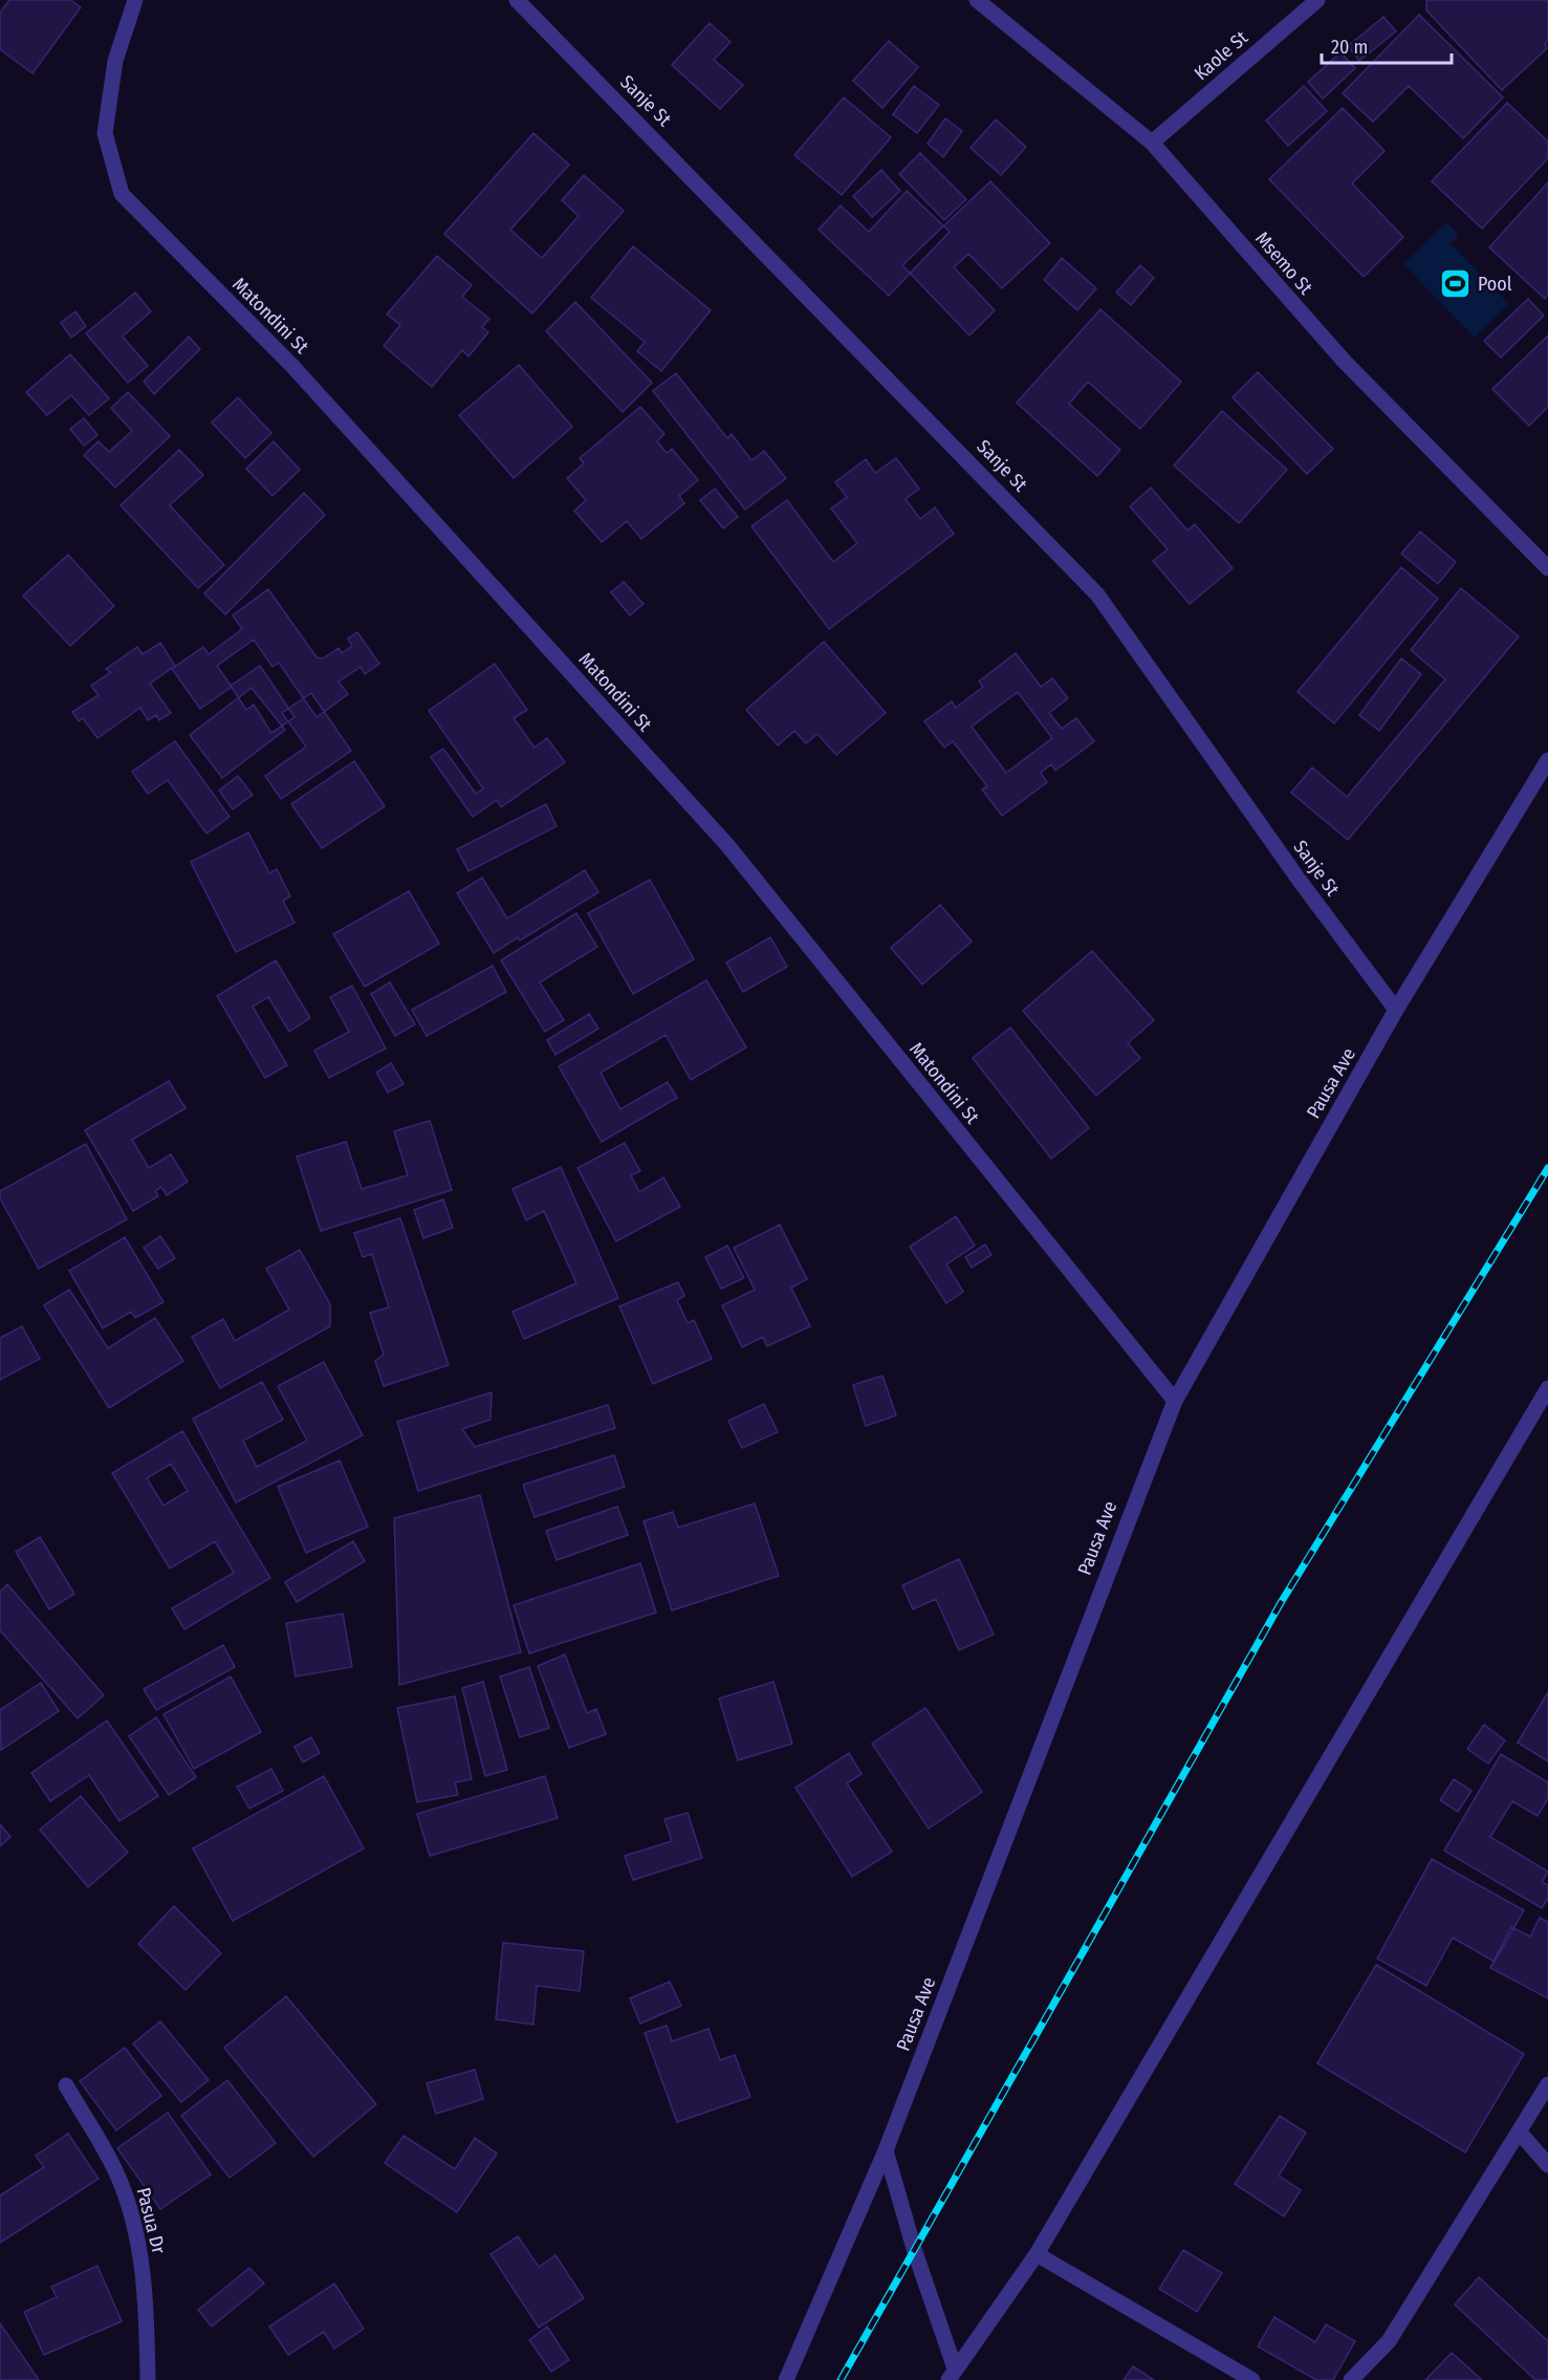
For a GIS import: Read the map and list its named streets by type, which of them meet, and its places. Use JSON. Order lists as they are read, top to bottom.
{
  "streets": {
    "street": [
      "Kaole St",
      "Sanje St",
      "Msemo St",
      "Matondini St",
      "Pausa Ave",
      "Pasua Dr"
    ]
  },
  "crossings": [
    ["Kaole St", "Msemo St"],
    ["Sanje St", "Pausa Ave"],
    ["Matondini St", "Pausa Ave"]
  ],
  "places": {
    "sports": ["Pool"]
  },
  "scale_bar": "20 m"
}
